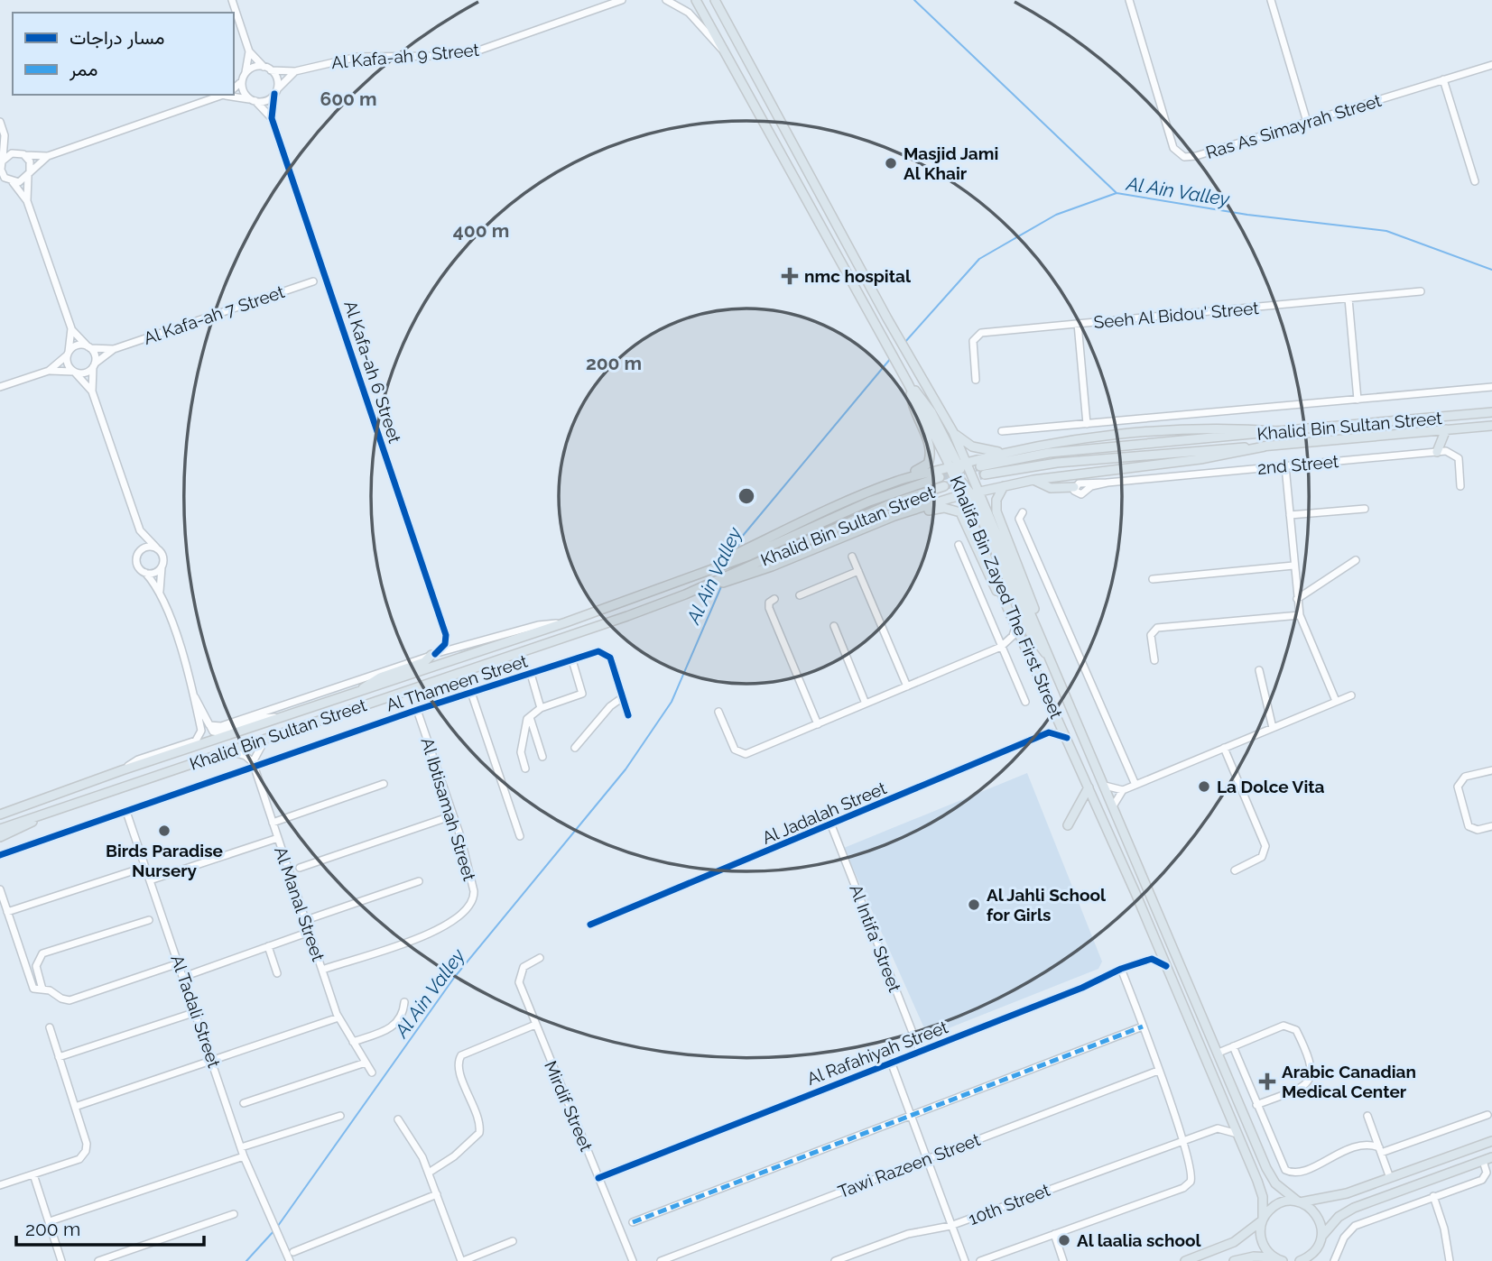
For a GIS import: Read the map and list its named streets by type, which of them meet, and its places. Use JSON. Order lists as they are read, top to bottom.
{
  "streets": {
    "main road": ["Khalid Bin Sultan Street", "Khalifa Bin Zayed The First Street"],
    "street": [
      "Al Kafa-ah 9 Street",
      "Ras As Simayrah Street",
      "Al Kafa-ah 7 Street",
      "Seeh Al Bidou' Street",
      "Al Kafa-ah 6 Street",
      "2nd Street",
      "Al Thameen Street",
      "Al Ibtisamah Street",
      "Al Jadalah Street",
      "Al Manal Street",
      "Al Intifa' Street",
      "Al Tadali Street",
      "Al Rafahiyah Street",
      "Mirdif Street",
      "Tawi Razeen Street",
      "10th Street"
    ]
  },
  "crossings": [
    ["Al Kafa-ah 9 Street", "Al Kafa-ah 6 Street"],
    ["Al Thameen Street", "Al Ibtisamah Street"],
    ["Al Thameen Street", "Al Manal Street"],
    ["Al Thameen Street", "Al Tadali Street"],
    ["Al Ibtisamah Street", "Al Manal Street"],
    ["Al Jadalah Street", "Al Intifa' Street"],
    ["Al Intifa' Street", "Al Rafahiyah Street"],
    ["Al Rafahiyah Street", "Mirdif Street"]
  ],
  "water": ["Al Ain Valley"],
  "places": {
    "other": [
      "Masjid Jami Al Khair",
      "La Dolce Vita",
      "Birds Paradise Nursery",
      "Al Jahli School for Girls",
      "Al laalia school"
    ],
    "health": ["nmc hospital", "Arabic Canadian Medical Center"]
  },
  "legend": ["مسار دراجات", "ممر"],
  "scale_bar": "200 m",
  "rings": ["600 m", "400 m", "200 m"]
}
